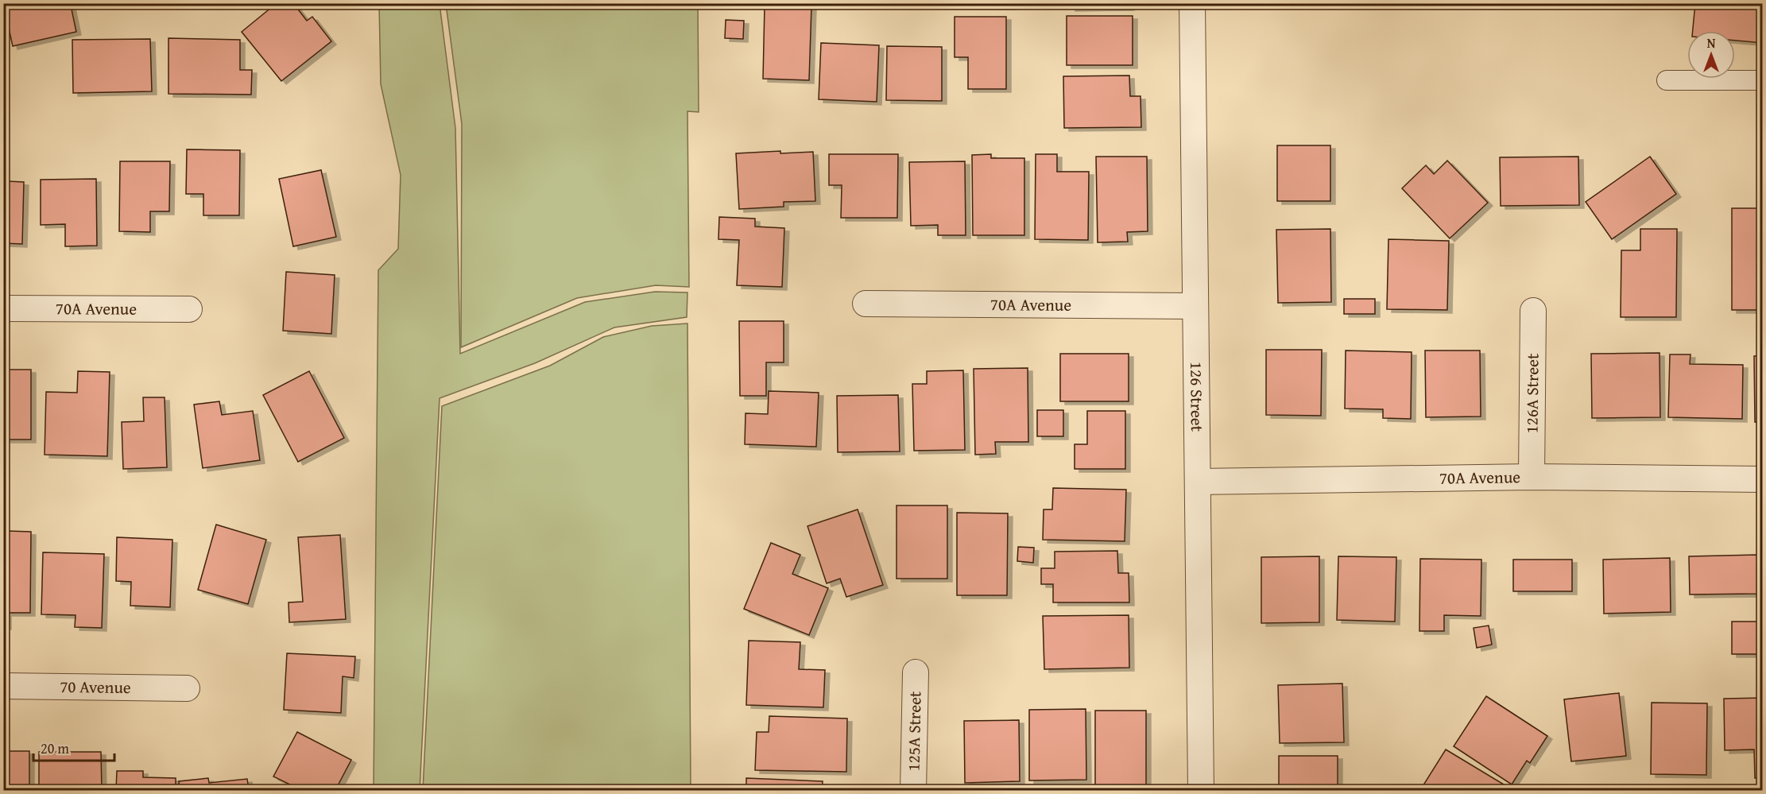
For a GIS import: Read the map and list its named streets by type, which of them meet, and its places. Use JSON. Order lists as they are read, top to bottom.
{
  "streets": {
    "street": [
      "70A Avenue",
      "126A Street",
      "126 Street",
      "70 Avenue",
      "125A Street"
    ]
  },
  "crossings": [
    ["70A Avenue", "126A Street"],
    ["70A Avenue", "126 Street"]
  ],
  "scale_bar": "20 m",
  "north": "top"
}
